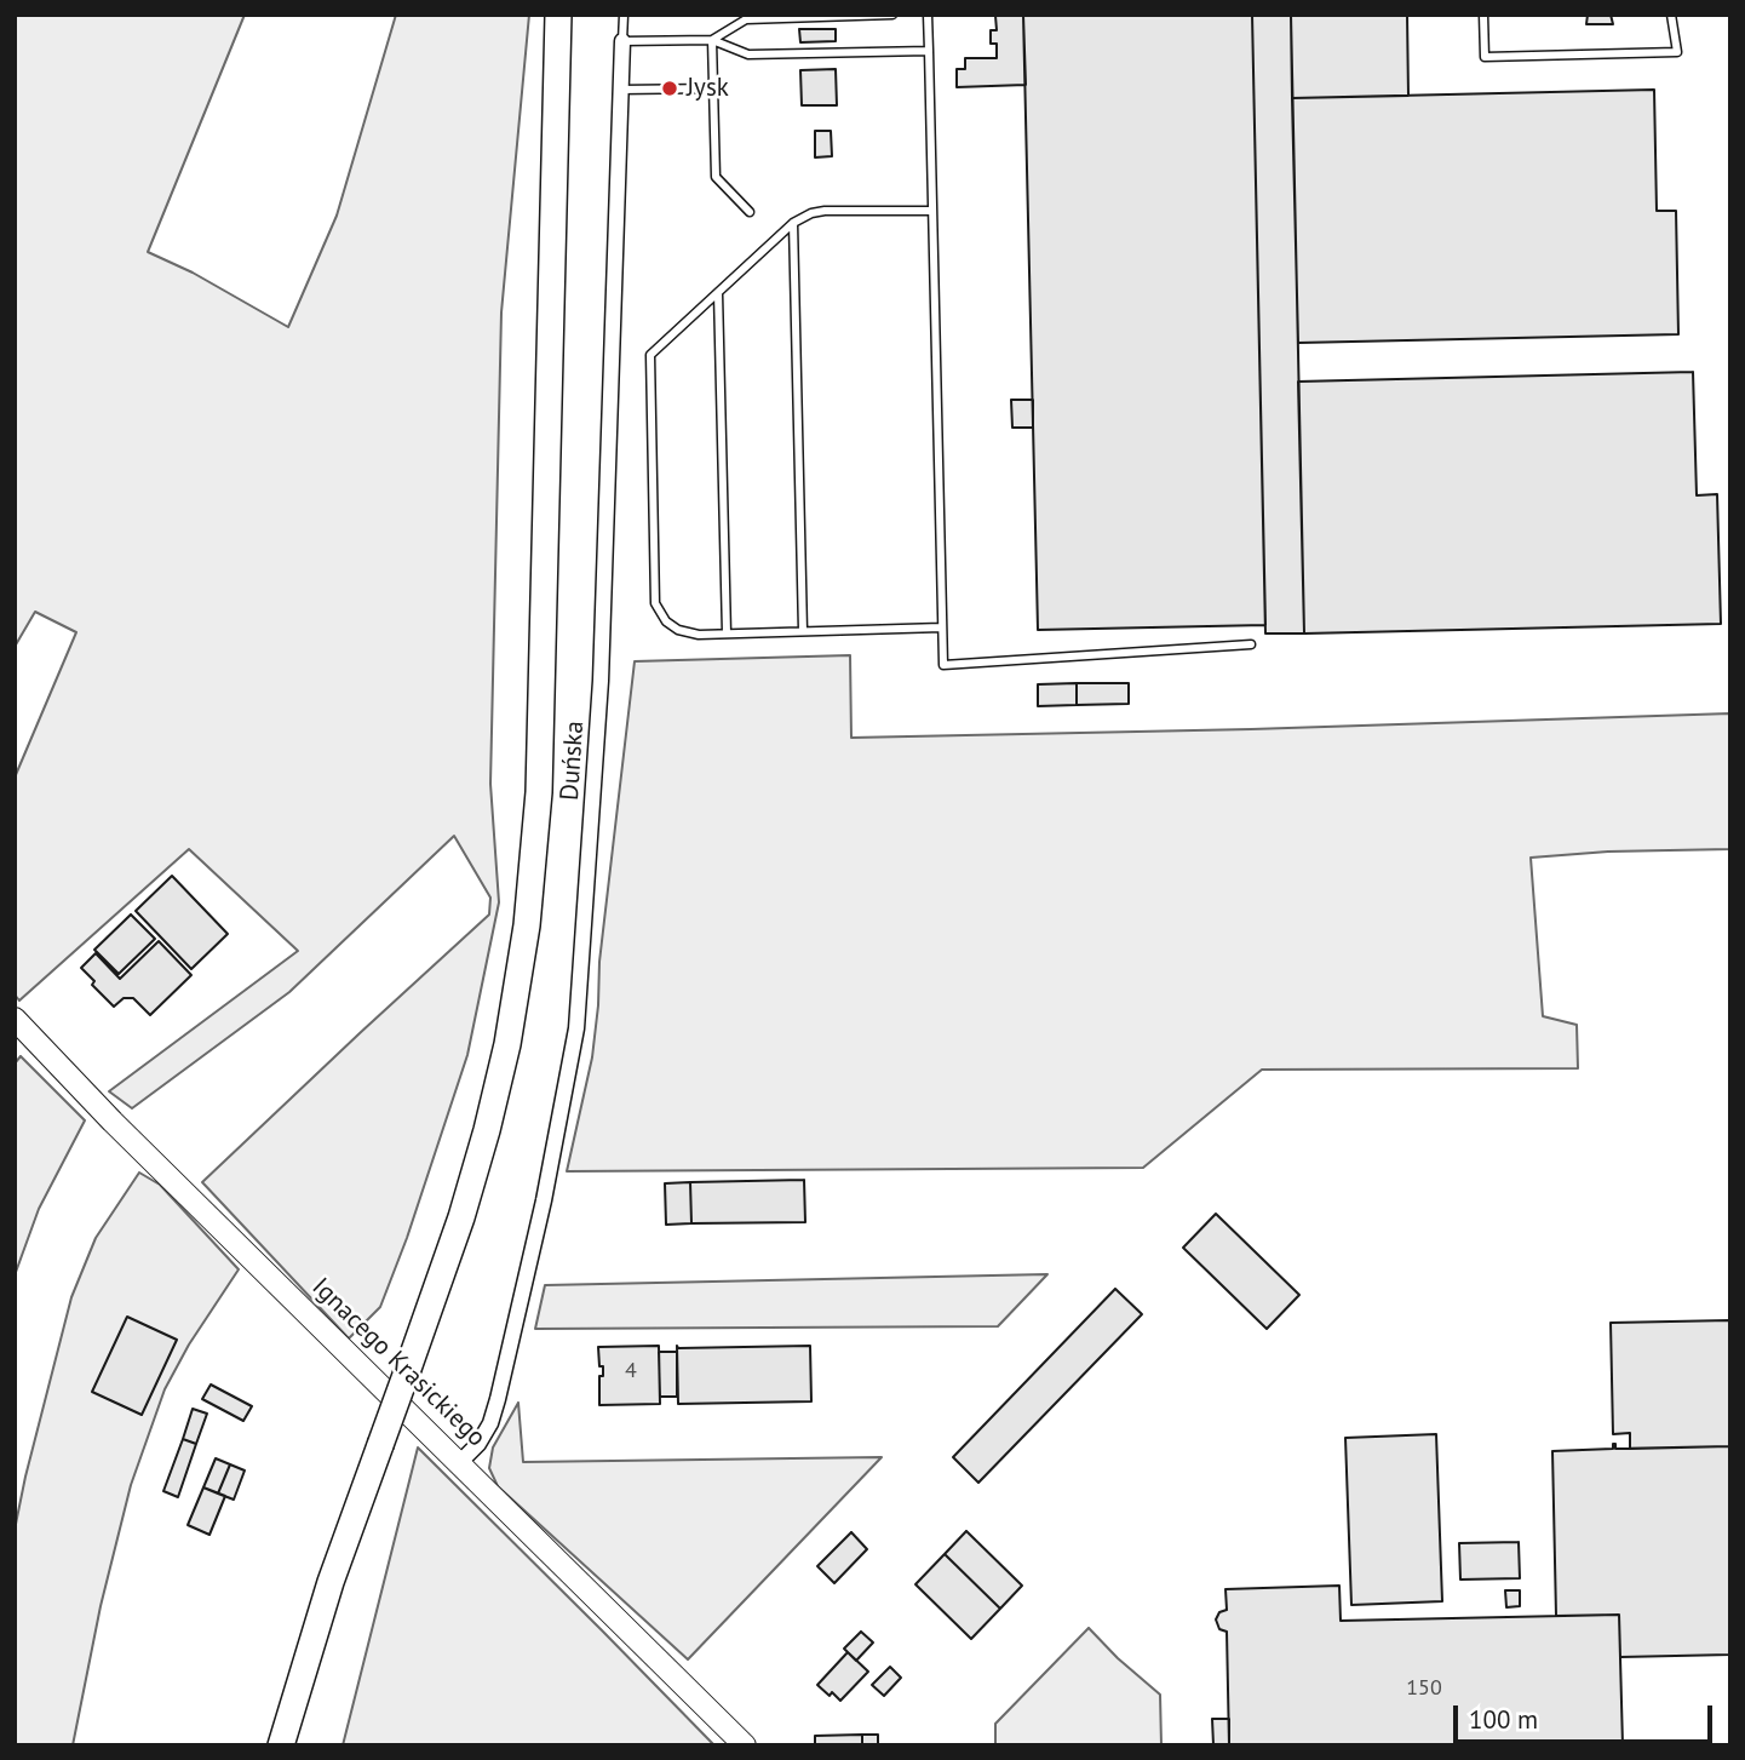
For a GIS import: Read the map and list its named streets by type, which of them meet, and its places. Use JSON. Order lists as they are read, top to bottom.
{
  "streets": {
    "street": ["Duńska", "Ignacego Krasickiego"]
  },
  "crossings": [
    ["Duńska", "Ignacego Krasickiego"]
  ],
  "places": ["Jysk"],
  "house_numbers": ["4", "150"],
  "scale_bar": "100 m"
}
